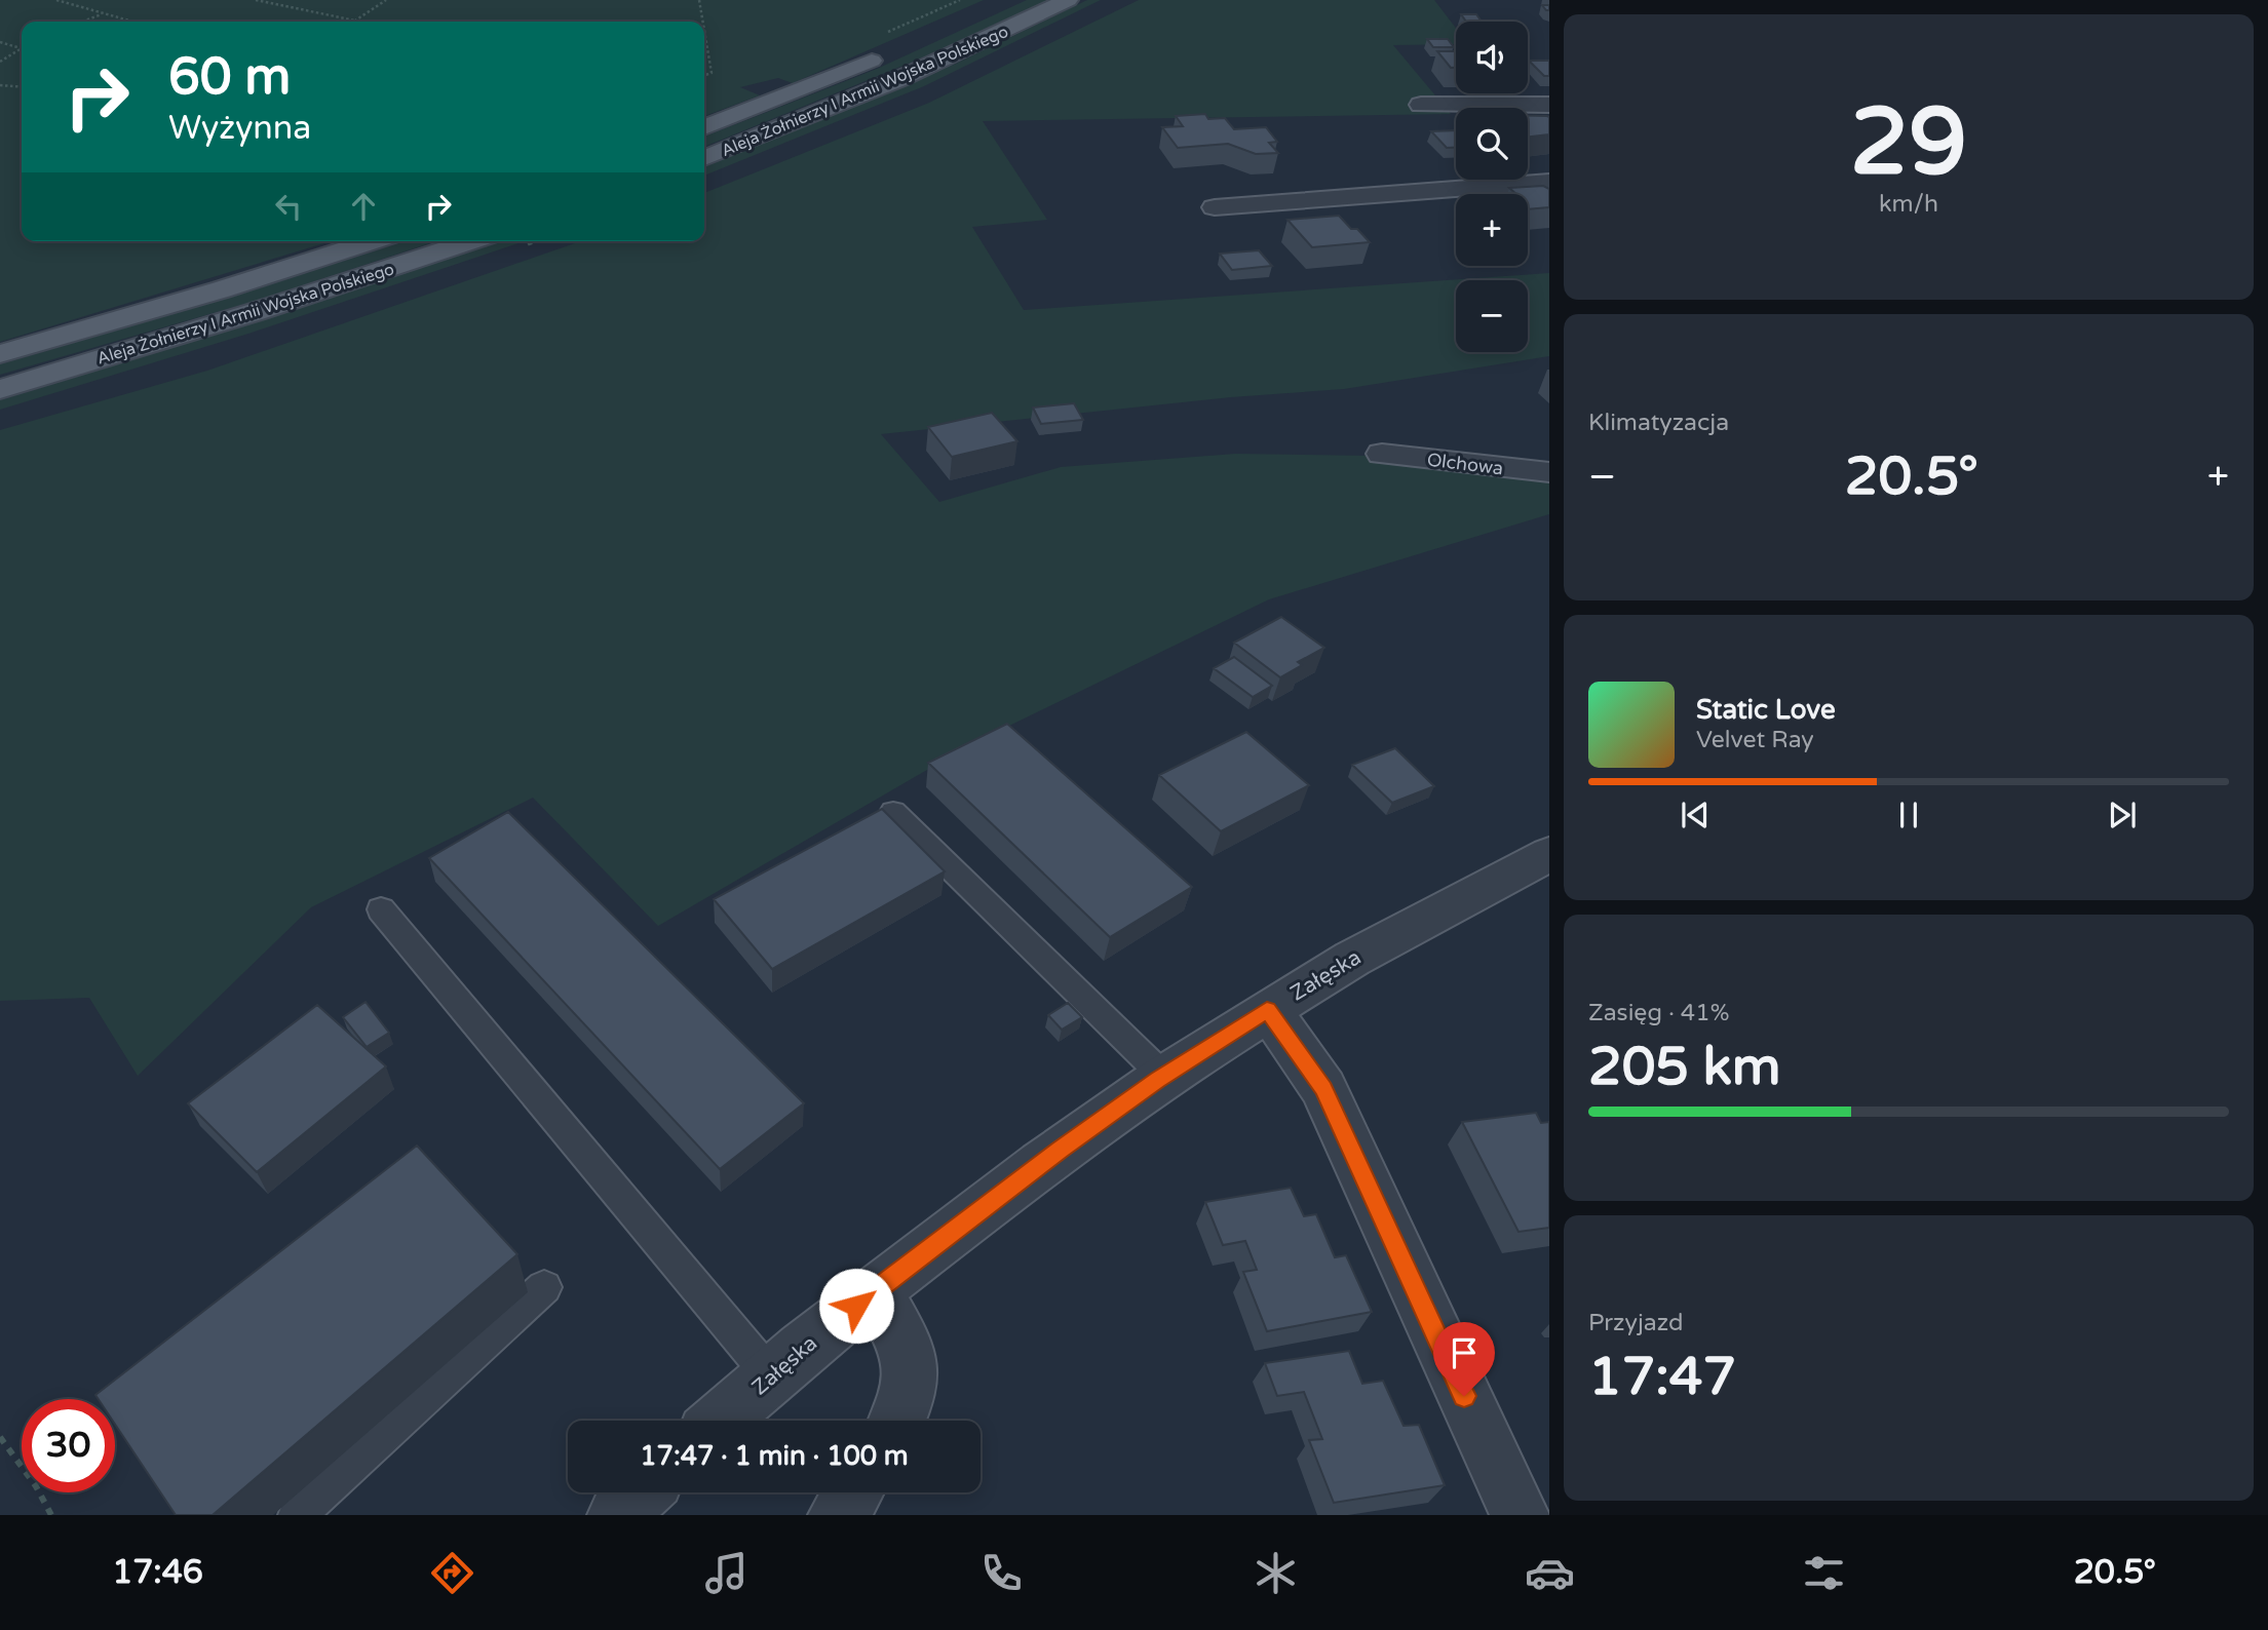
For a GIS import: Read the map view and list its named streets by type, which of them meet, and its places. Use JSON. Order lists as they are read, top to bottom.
{
  "streets": {
    "main road": ["Aleja Żołnierzy I Armii Wojska Polskiego"],
    "street": ["Olchowa", "Załęska"]
  },
  "page": {
    "tile": [
      ["29", "km/h"],
      "Klimatyzacja",
      ["Zasięg · 41%", "205 km"],
      ["Przyjazd", "17:47"]
    ],
    "map_buttons": ["+", "−"],
    "turn": ["60 m", "Wyżynna"],
    "heat": ["−", "20.5°", "+"],
    "song": ["Static Love", "Velvet Ray"],
    "limit": "30",
    "trip": "17:47 · 1 min · 100 m",
    "tabs": ["17:46", "20.5°"]
  }
}
